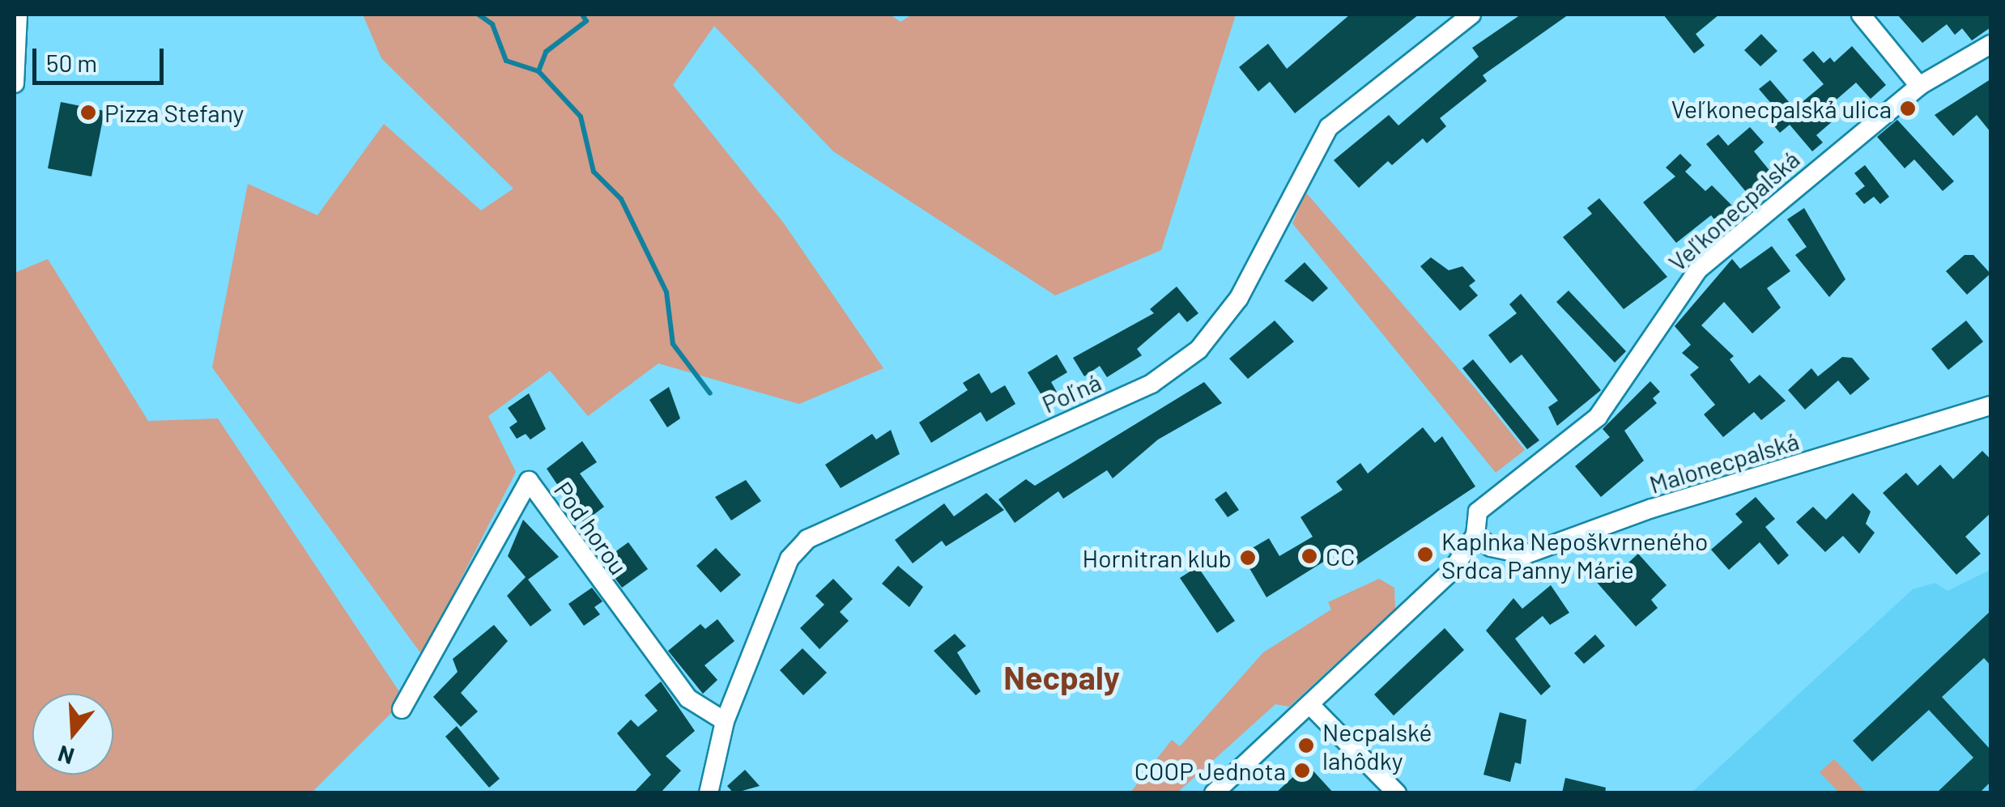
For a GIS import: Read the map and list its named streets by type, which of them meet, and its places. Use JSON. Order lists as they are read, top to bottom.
{
  "streets": {
    "street": [
      "Veľkonecpalská",
      "Poľná",
      "Malonecpalská",
      "Pod horou"
    ]
  },
  "crossings": [
    ["Veľkonecpalská", "Malonecpalská"],
    ["Poľná", "Pod horou"]
  ],
  "districts": ["Necpaly"],
  "places": [
    "Veľkonecpalská ulica",
    "Pizza Stefany",
    "Kaplnka Nepoškvrneného Srdca Panny Márie",
    "CC",
    "Hornitran klub",
    "Necpalské lahôdky",
    "COOP Jednota"
  ],
  "scale_bar": "50 m",
  "north": "bottom"
}
